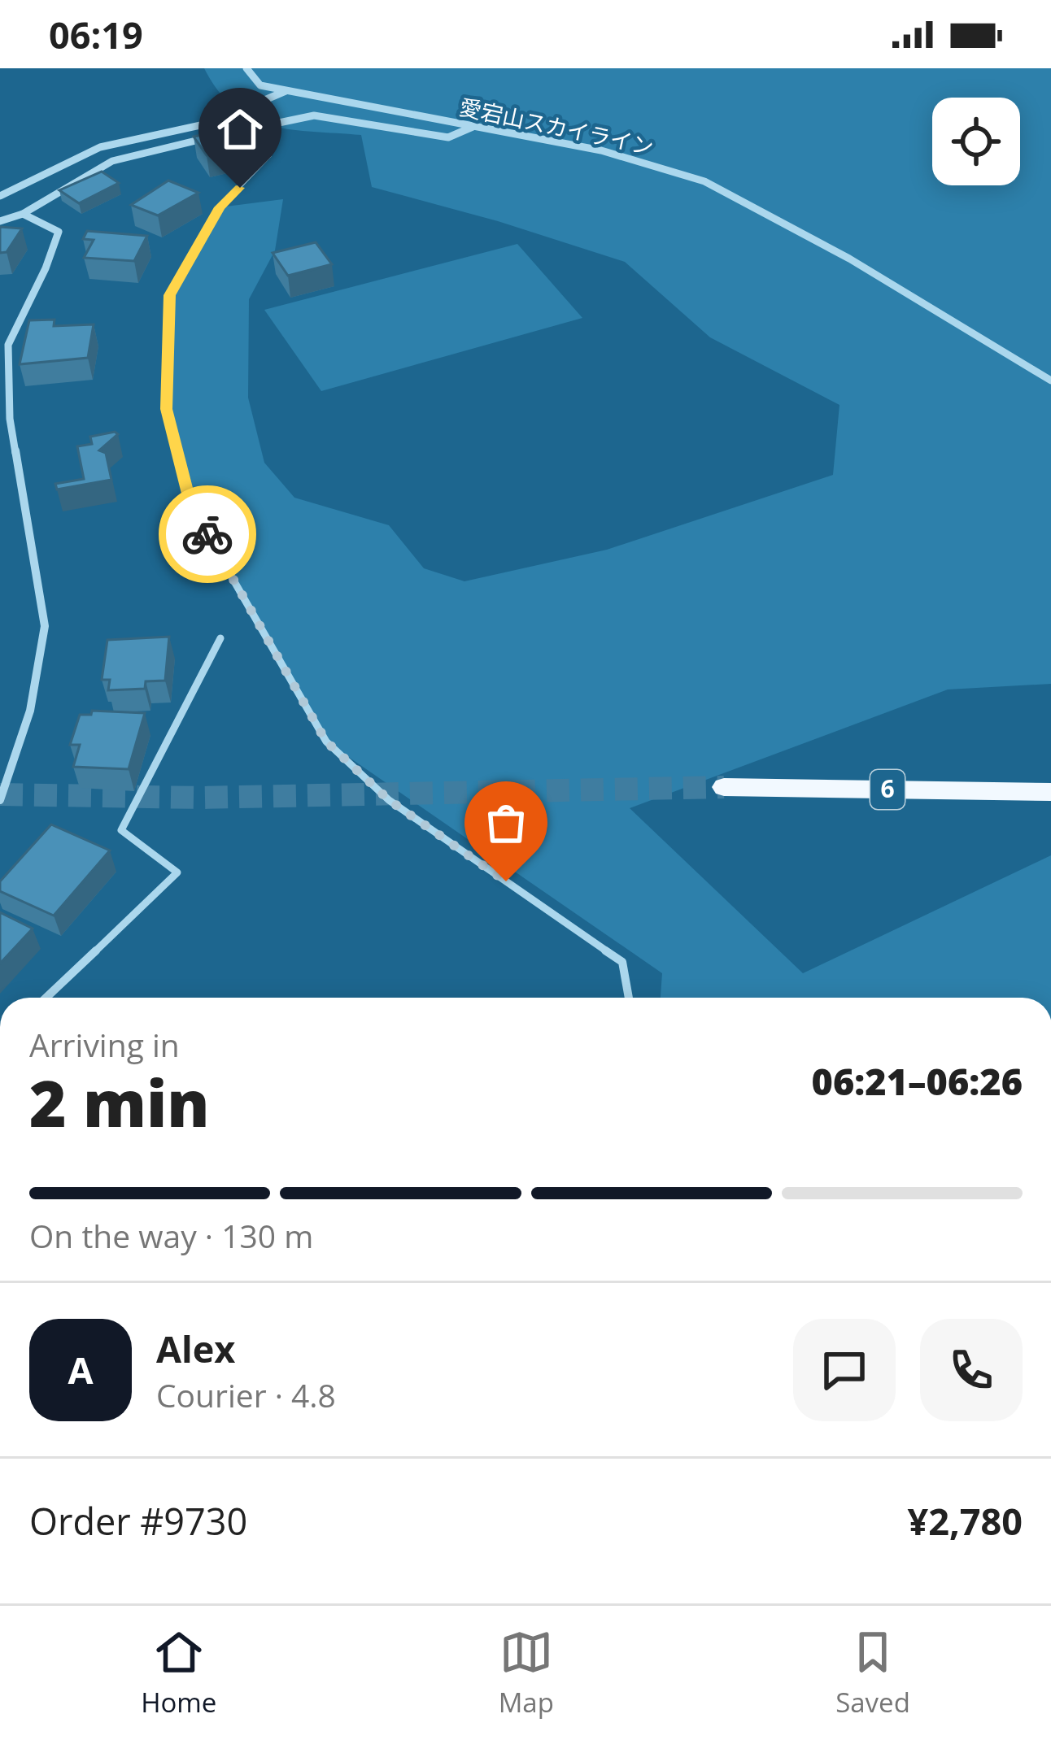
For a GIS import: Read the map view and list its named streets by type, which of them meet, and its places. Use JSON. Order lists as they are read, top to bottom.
{
  "streets": {
    "main road": ["6"],
    "street": ["愛宕山スカイライン"]
  },
  "page": {
    "status": "06:19",
    "heading": ["2 min", "Arriving in", "06:21–06:26"],
    "panel": [
      "Alex",
      "Courier · 4.8",
      "Order #9730",
      "¥2,780"
    ],
    "bar": "On the way · 130 m",
    "round": "A",
    "tabs": ["Home", "Map", "Saved"]
  }
}
